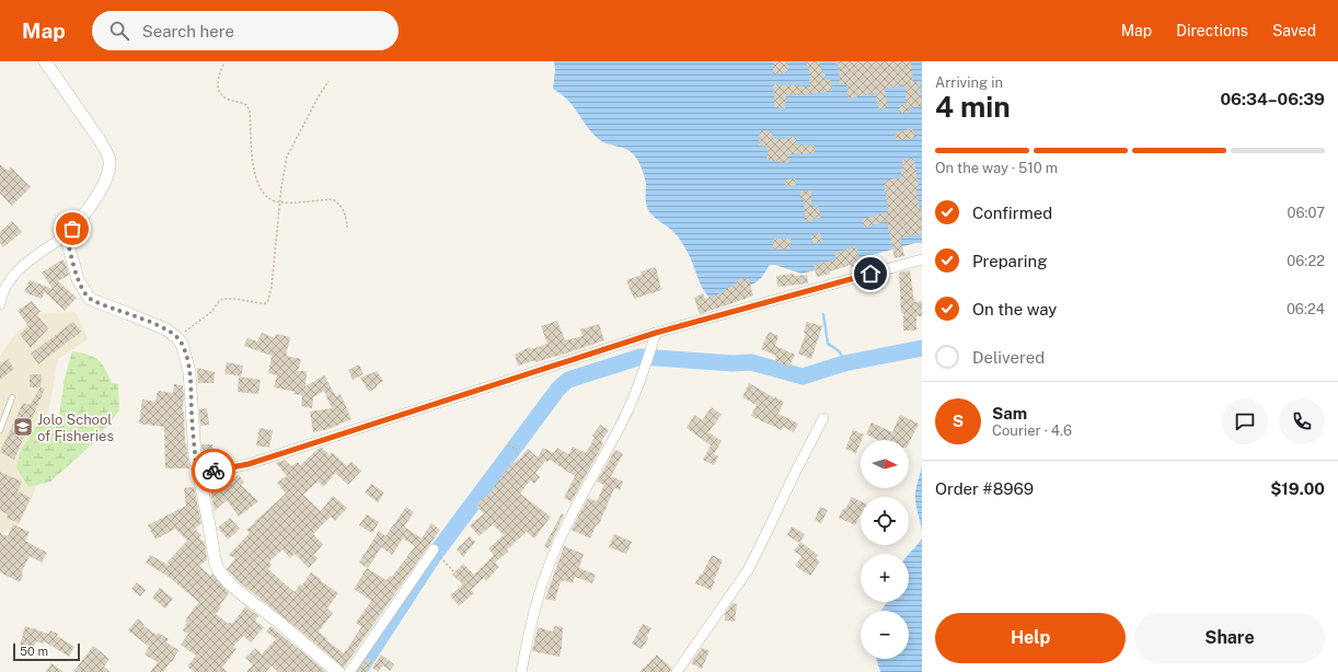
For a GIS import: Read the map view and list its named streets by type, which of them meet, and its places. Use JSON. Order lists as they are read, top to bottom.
{
  "places": {
    "school or university": ["Jolo School of Fisheries"]
  },
  "scale_bar": "50 m",
  "north": "right",
  "page": {
    "header": "Map",
    "search": "Search here",
    "nav": ["Map", "Directions", "Saved"],
    "heading": ["4 min", "Arriving in", "06:34–06:39"],
    "panel": [
      "Sam",
      "Courier · 4.6",
      "Order #8969",
      "$19.00"
    ],
    "bar": "On the way · 510 m",
    "list": [
      ["Confirmed", "06:07"],
      ["Preparing", "06:22"],
      ["On the way", "06:24"],
      "Delivered"
    ],
    "round": "S",
    "map_buttons": ["+", "−"],
    "buttons": ["Help", "Share"],
    "scale": "50 m"
  }
}
